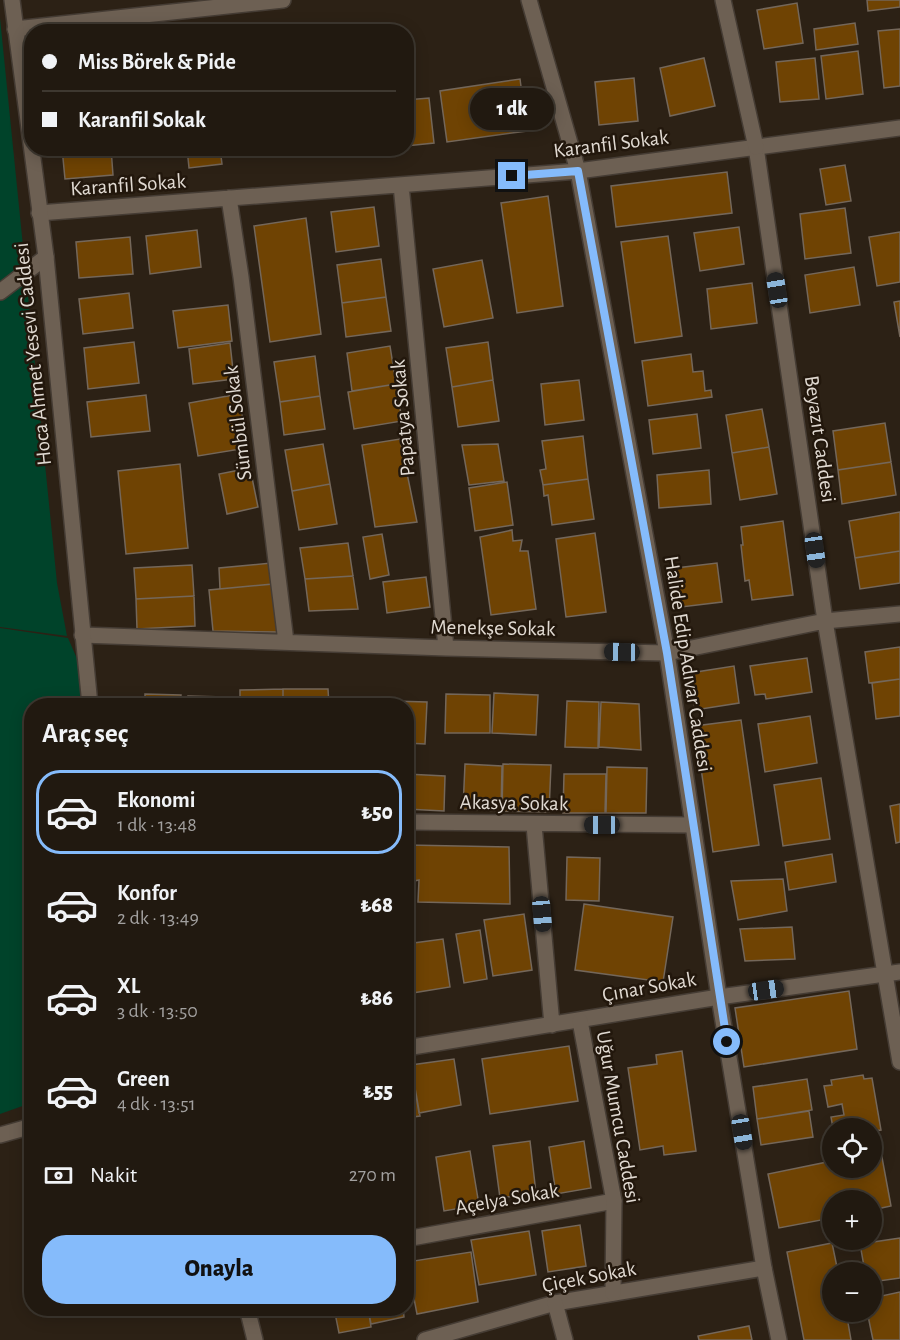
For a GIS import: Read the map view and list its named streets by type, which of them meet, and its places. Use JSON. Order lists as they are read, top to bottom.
{
  "streets": {
    "street": [
      "Karanfil Sokak",
      "Hoca Ahmet Yesevi Caddesi",
      "Papatya Sokak",
      "Sümbül Sokak",
      "Beyazıt Caddesi",
      "Menekşe Sokak",
      "Halide Edip Adıvar Caddesi",
      "Akasya Sokak",
      "Çınar Sokak",
      "Uğur Mumcu Caddesi",
      "Açelya Sokak",
      "Çiçek Sokak"
    ]
  },
  "crossings": [
    ["Karanfil Sokak", "Hoca Ahmet Yesevi Caddesi"],
    ["Karanfil Sokak", "Papatya Sokak"],
    ["Karanfil Sokak", "Sümbül Sokak"],
    ["Karanfil Sokak", "Beyazıt Caddesi"],
    ["Karanfil Sokak", "Halide Edip Adıvar Caddesi"],
    ["Hoca Ahmet Yesevi Caddesi", "Menekşe Sokak"],
    ["Papatya Sokak", "Menekşe Sokak"],
    ["Sümbül Sokak", "Menekşe Sokak"],
    ["Beyazıt Caddesi", "Menekşe Sokak"],
    ["Beyazıt Caddesi", "Çınar Sokak"],
    ["Menekşe Sokak", "Halide Edip Adıvar Caddesi"],
    ["Halide Edip Adıvar Caddesi", "Akasya Sokak"],
    ["Halide Edip Adıvar Caddesi", "Çınar Sokak"],
    ["Halide Edip Adıvar Caddesi", "Çiçek Sokak"],
    ["Çınar Sokak", "Uğur Mumcu Caddesi"],
    ["Uğur Mumcu Caddesi", "Açelya Sokak"],
    ["Uğur Mumcu Caddesi", "Çiçek Sokak"]
  ],
  "page": {
    "banner": ["Miss Börek & Pide", "Karanfil Sokak"],
    "bubble": "1 dk",
    "heading": "Araç seç",
    "list": [
      {
        "name": "Ekonomi",
        "note": "1 dk · 13:48",
        "value": "₺50"
      },
      {
        "name": "Konfor",
        "note": "2 dk · 13:49",
        "value": "₺68"
      },
      {
        "name": "XL",
        "note": "3 dk · 13:50",
        "value": "₺86"
      },
      {
        "name": "Green",
        "note": "4 dk · 13:51",
        "value": "₺55"
      }
    ],
    "map_buttons": ["+", "−"],
    "pay": ["Nakit", "270 m"],
    "buttons": "Onayla"
  }
}
